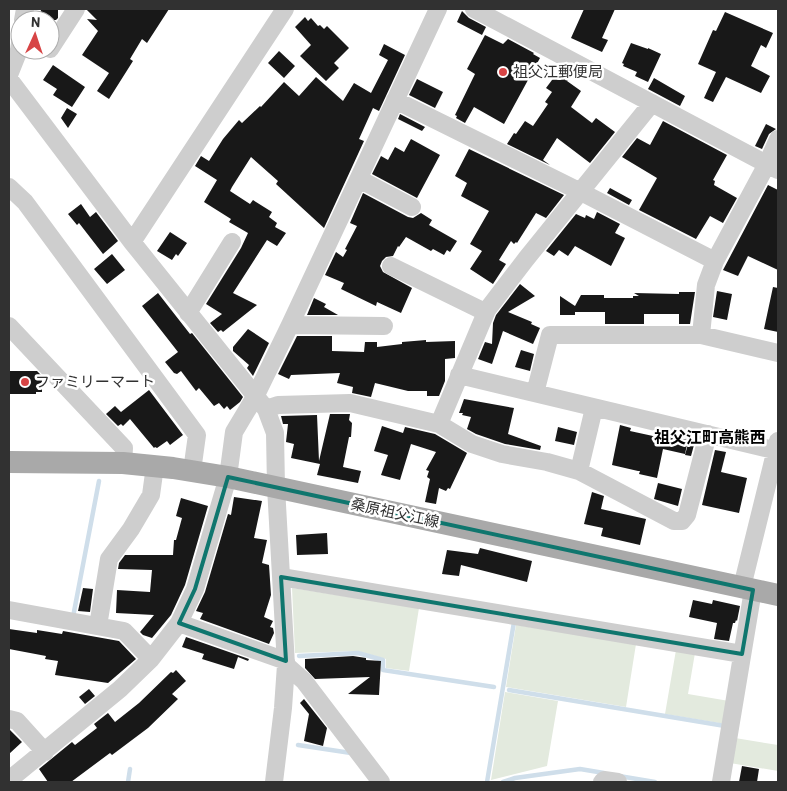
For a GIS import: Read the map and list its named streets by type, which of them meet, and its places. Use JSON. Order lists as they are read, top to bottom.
{
  "streets": {
    "main road": ["桑原祖父江線"]
  },
  "districts": ["祖父江町高熊西"],
  "places": ["祖父江郵便局", "ファミリーマート"],
  "north": "top"
}
